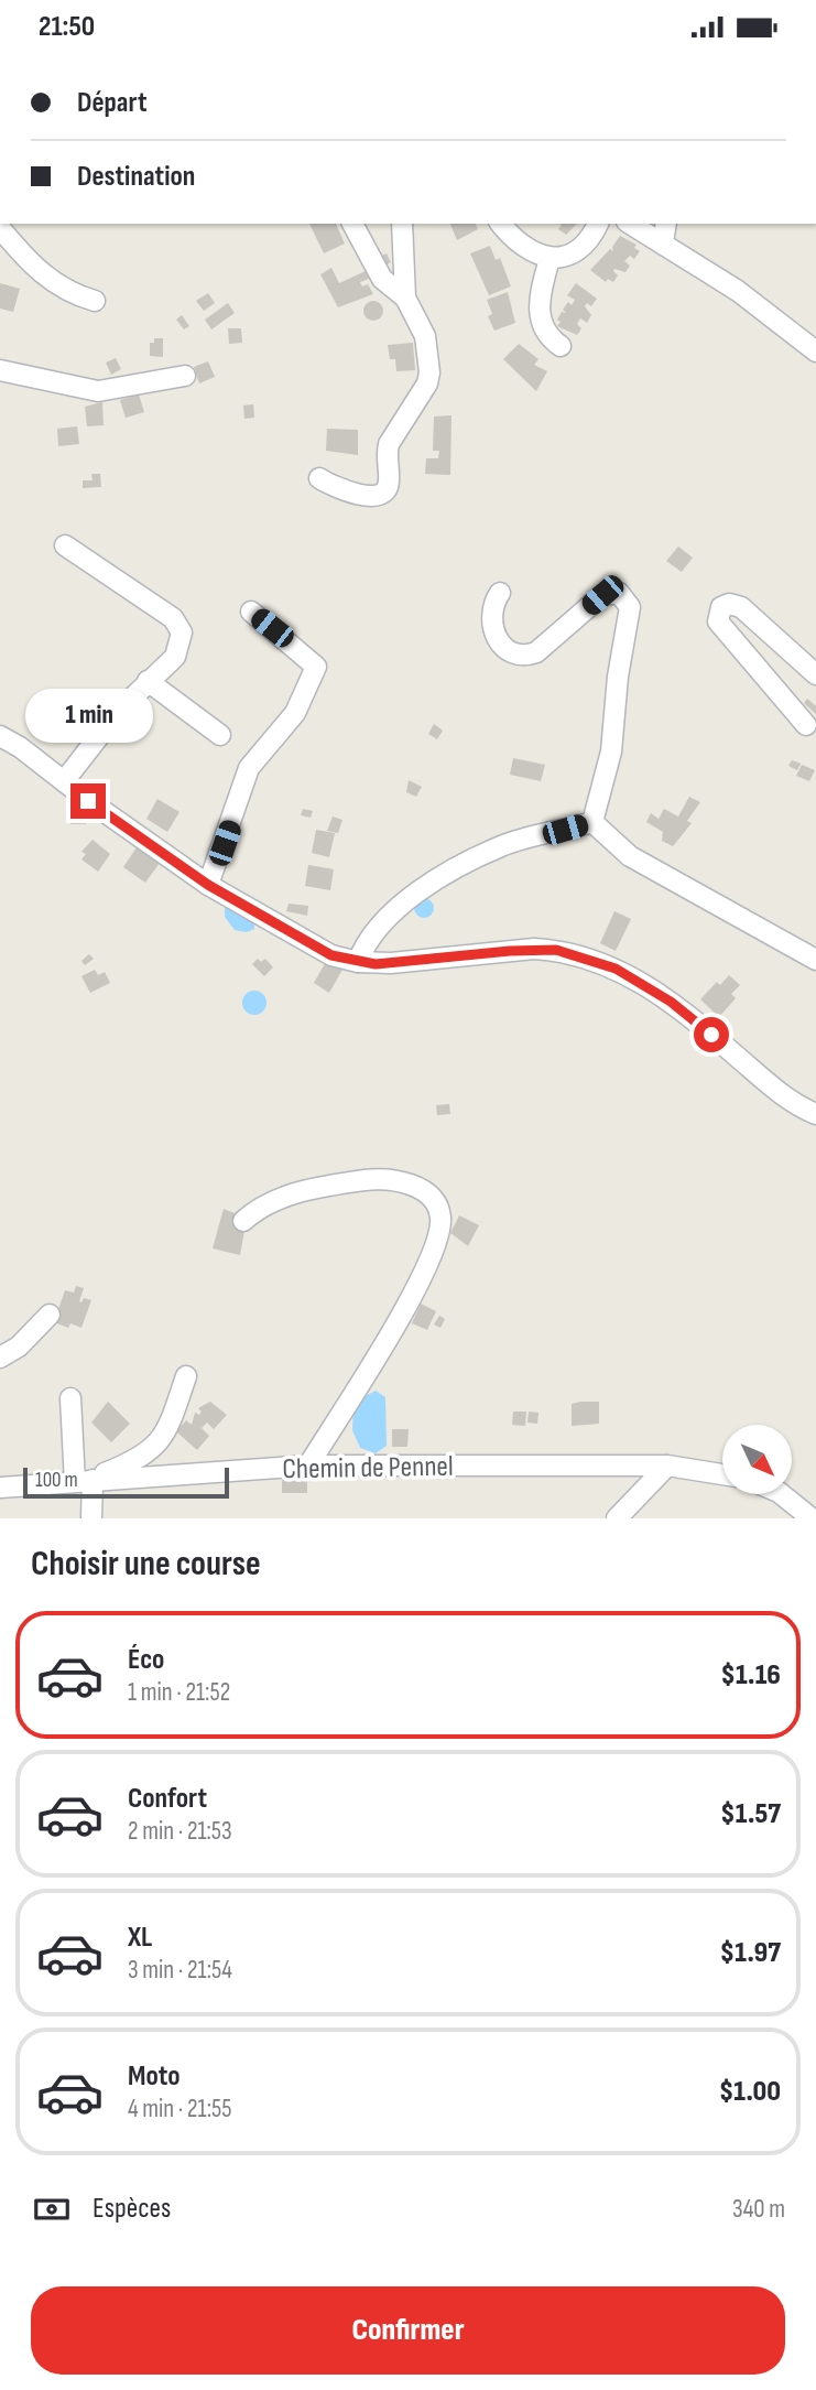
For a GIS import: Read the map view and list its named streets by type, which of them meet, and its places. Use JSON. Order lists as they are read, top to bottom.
{
  "streets": {
    "street": ["Chemin de Pennel"]
  },
  "scale_bar": "100 m",
  "north": "bottom right",
  "page": {
    "status": "21:50",
    "banner": ["Départ", "Destination"],
    "bubble": "1 min",
    "scale": "100 m",
    "heading": "Choisir une course",
    "list": [
      {
        "name": "Éco",
        "note": "1 min · 21:52",
        "value": "$1.16"
      },
      {
        "name": "Confort",
        "note": "2 min · 21:53",
        "value": "$1.57"
      },
      {
        "name": "XL",
        "note": "3 min · 21:54",
        "value": "$1.97"
      },
      {
        "name": "Moto",
        "note": "4 min · 21:55",
        "value": "$1.00"
      }
    ],
    "pay": ["Espèces", "340 m"],
    "buttons": "Confirmer"
  }
}
